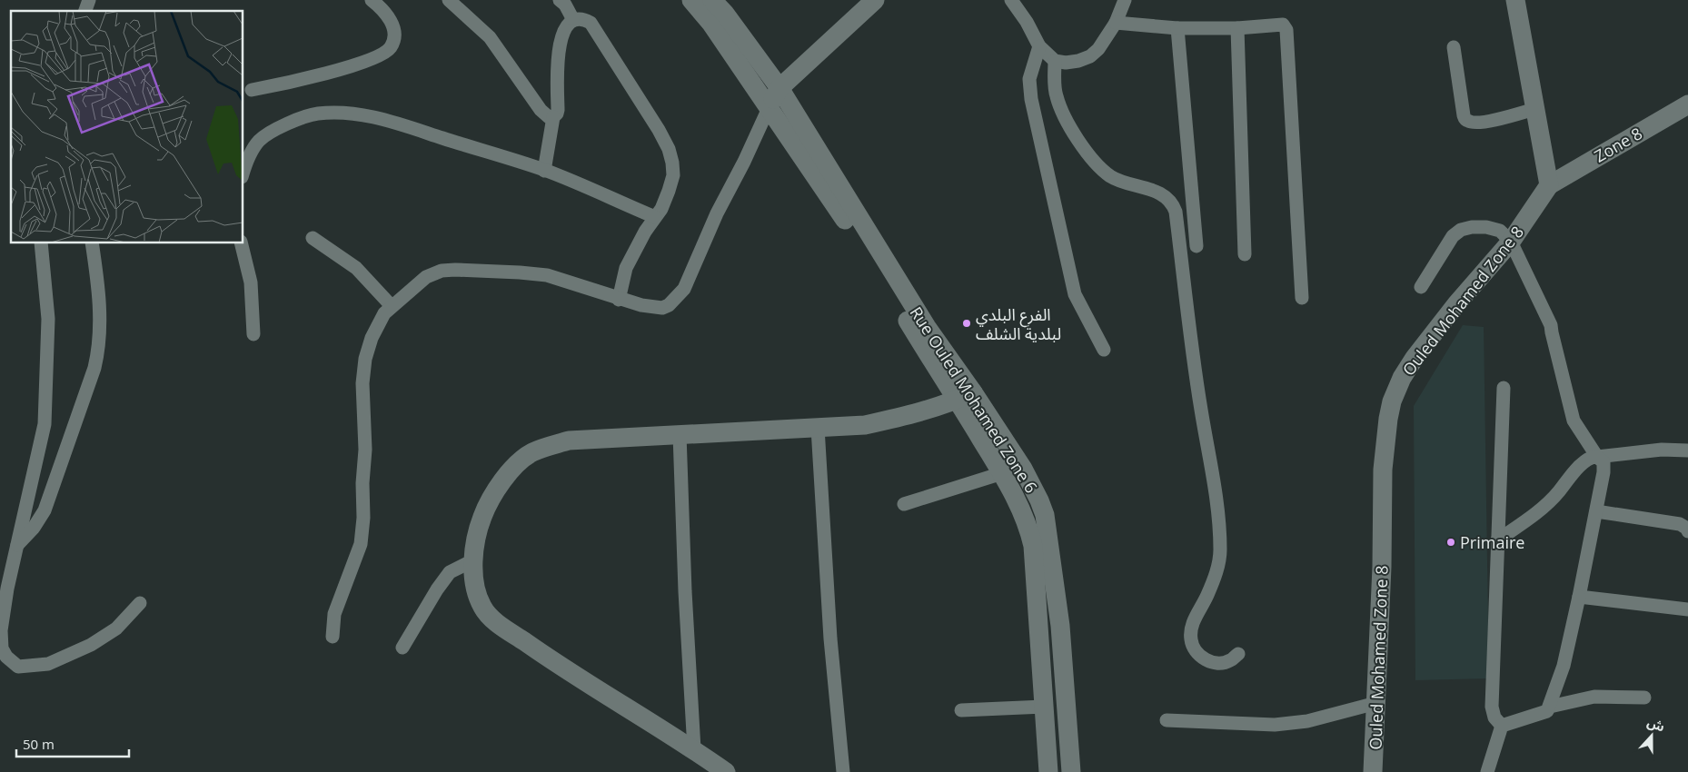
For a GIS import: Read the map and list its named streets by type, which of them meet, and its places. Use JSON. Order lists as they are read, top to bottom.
{
  "streets": {
    "street": ["Zone 8", "Ouled Mohamed Zone 8", "Rue Ouled Mohamed Zone 6"]
  },
  "crossings": [
    ["Zone 8", "Ouled Mohamed Zone 8"]
  ],
  "places": ["الفرع البلدي لبلدية الشلف", "Primaire"],
  "scale_bar": "50 m",
  "north": "top"
}
